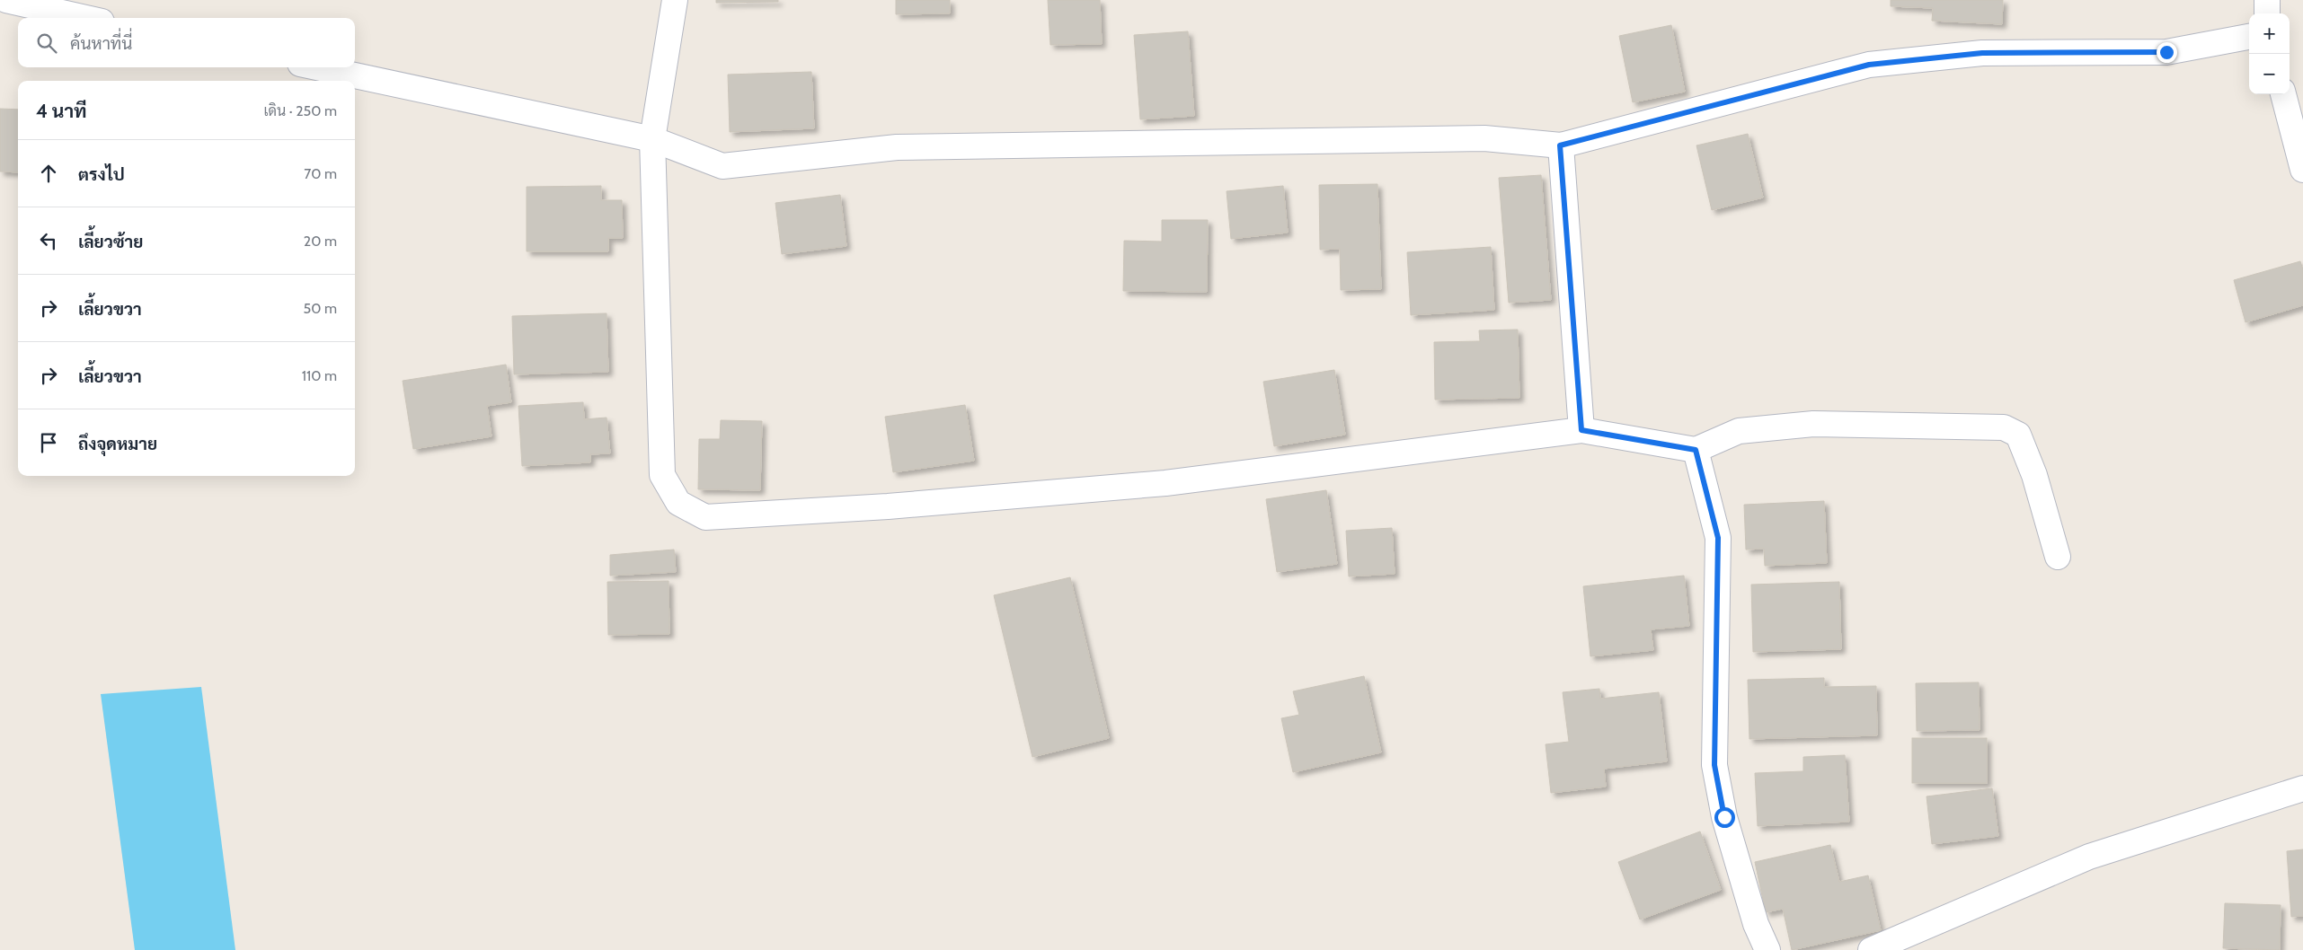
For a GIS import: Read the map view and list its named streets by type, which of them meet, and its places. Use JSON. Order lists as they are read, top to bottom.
{
  "page": {
    "map_buttons": ["+", "−"],
    "search": "ค้นหาที่นี่",
    "heading": ["4 นาที", "เดิน · 250 m"],
    "list": [
      ["ตรงไป", "70 m"],
      ["เลี้ยวซ้าย", "20 m"],
      ["เลี้ยวขวา", "50 m"],
      ["เลี้ยวขวา", "110 m"],
      "ถึงจุดหมาย"
    ]
  }
}
